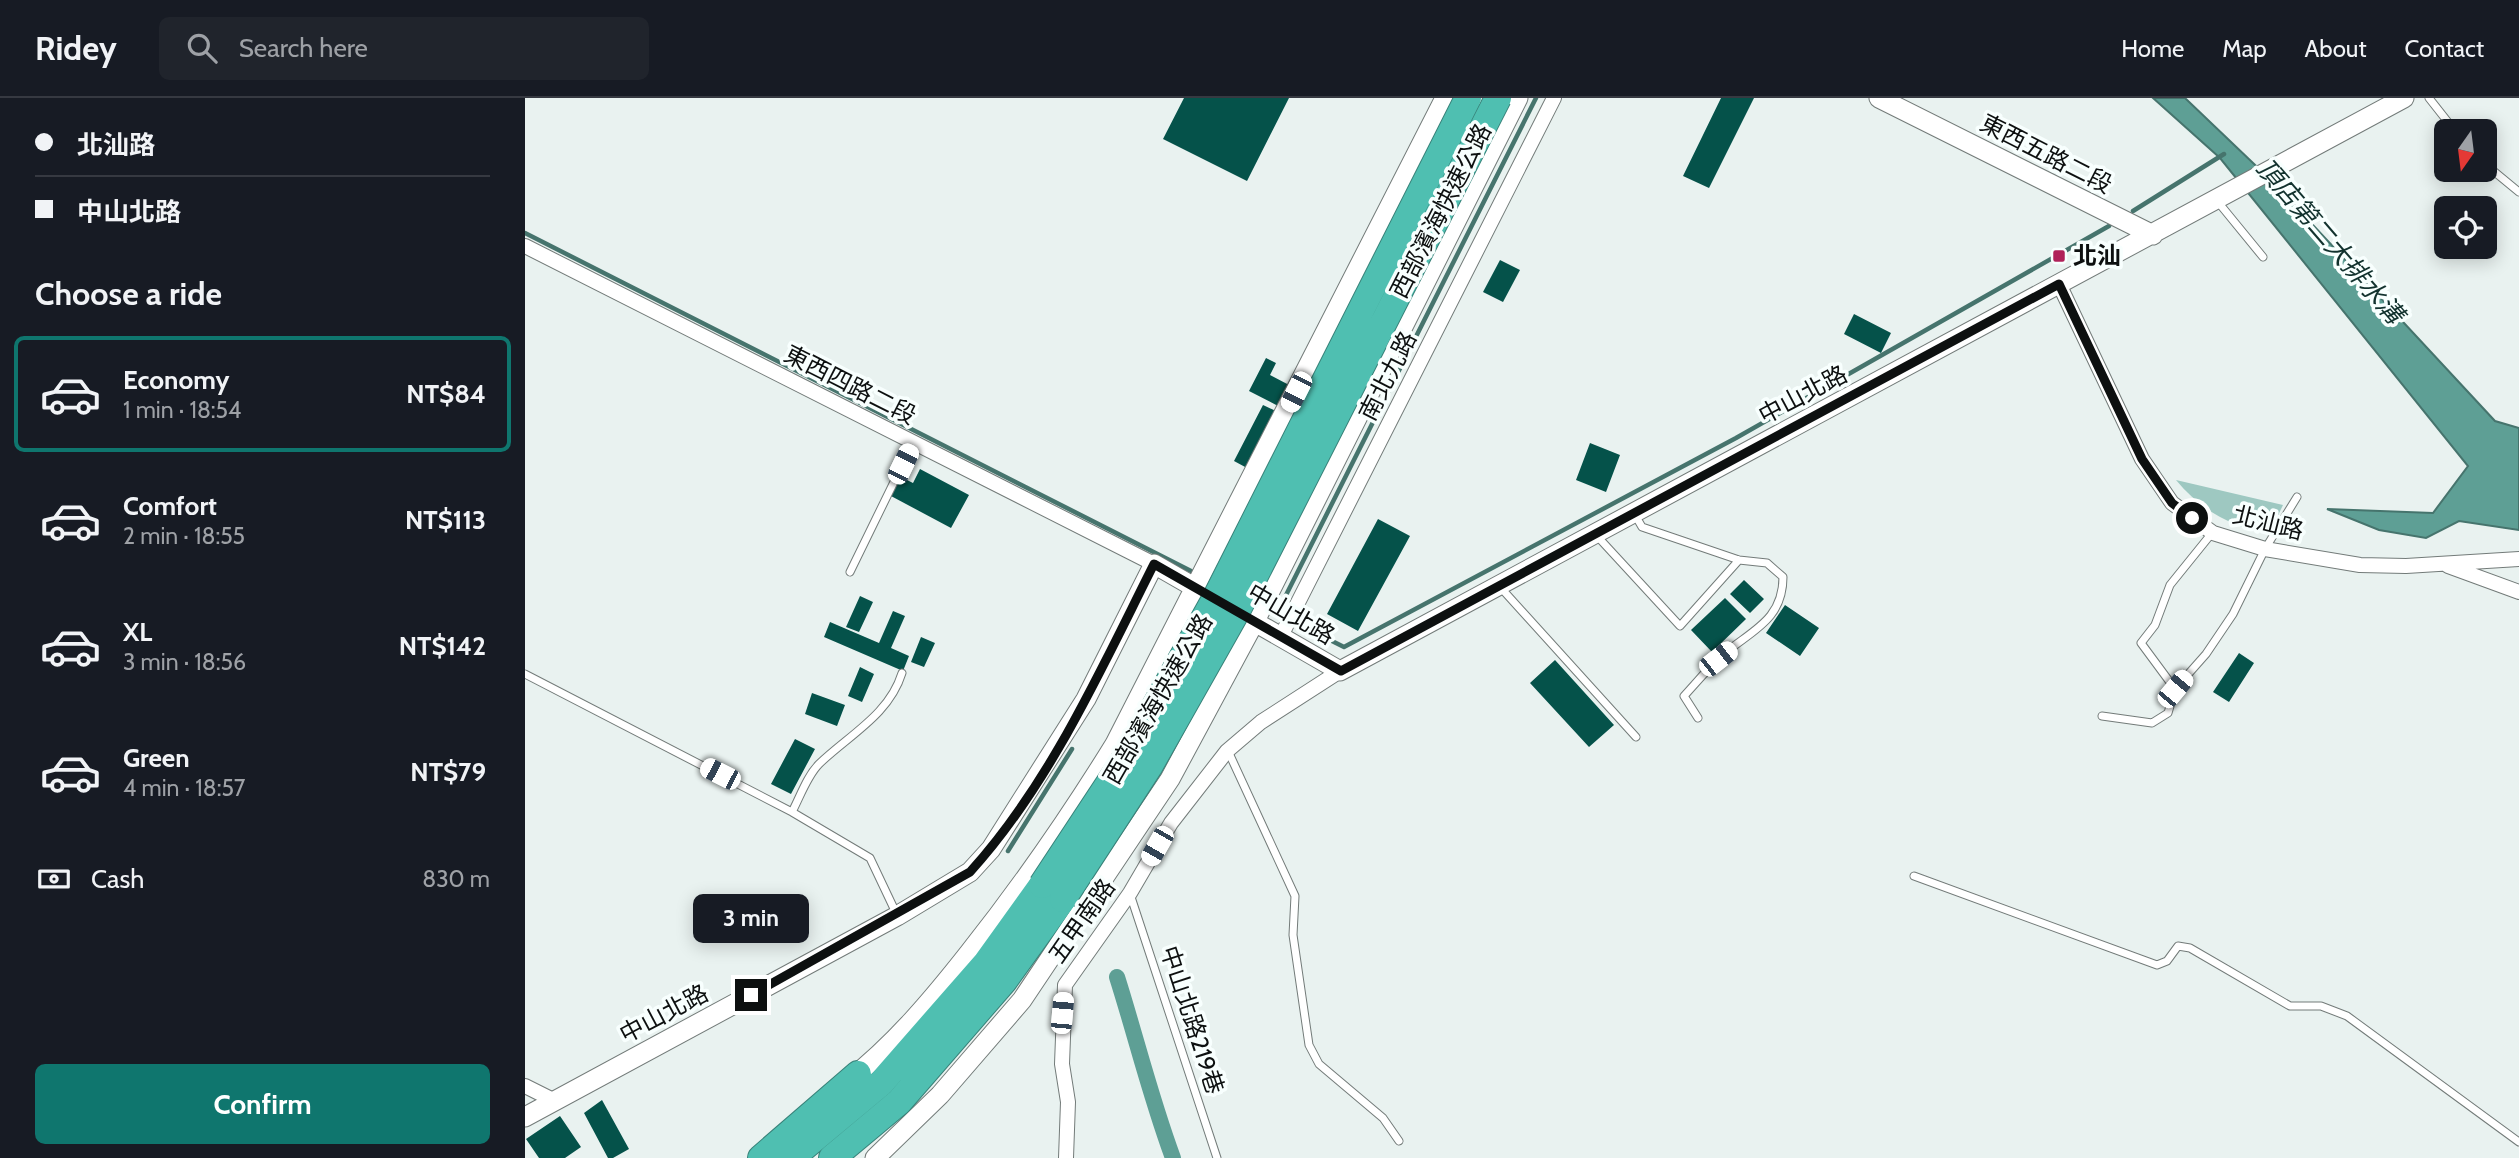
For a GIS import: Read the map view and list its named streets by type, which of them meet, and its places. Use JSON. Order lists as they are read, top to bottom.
{
  "streets": {
    "highway": ["西部濱海快速公路"],
    "street": [
      "東西五路二段",
      "南北九路",
      "東西四路二段",
      "中山北路",
      "北汕路",
      "五甲南路"
    ],
    "lane": ["中山北路219巷"]
  },
  "crossings": [
    ["東西五路二段", "中山北路"],
    ["南北九路", "中山北路"],
    ["東西四路二段", "中山北路"],
    ["中山北路", "北汕路"],
    ["中山北路", "五甲南路"],
    ["五甲南路", "中山北路219巷"]
  ],
  "water": ["頂店第二大排水溝"],
  "places": {
    "transit": ["北汕"]
  },
  "north": "bottom",
  "page": {
    "header": "Ridey",
    "search": "Search here",
    "nav": [
      "Home",
      "Map",
      "About",
      "Contact"
    ],
    "banner": ["北汕路", "中山北路"],
    "heading": "Choose a ride",
    "list": [
      {
        "name": "Economy",
        "note": "1 min · 18:54",
        "value": "NT$84"
      },
      {
        "name": "Comfort",
        "note": "2 min · 18:55",
        "value": "NT$113"
      },
      {
        "name": "XL",
        "note": "3 min · 18:56",
        "value": "NT$142"
      },
      {
        "name": "Green",
        "note": "4 min · 18:57",
        "value": "NT$79"
      }
    ],
    "pay": ["Cash", "830 m"],
    "bubble": "3 min",
    "buttons": "Confirm"
  }
}
